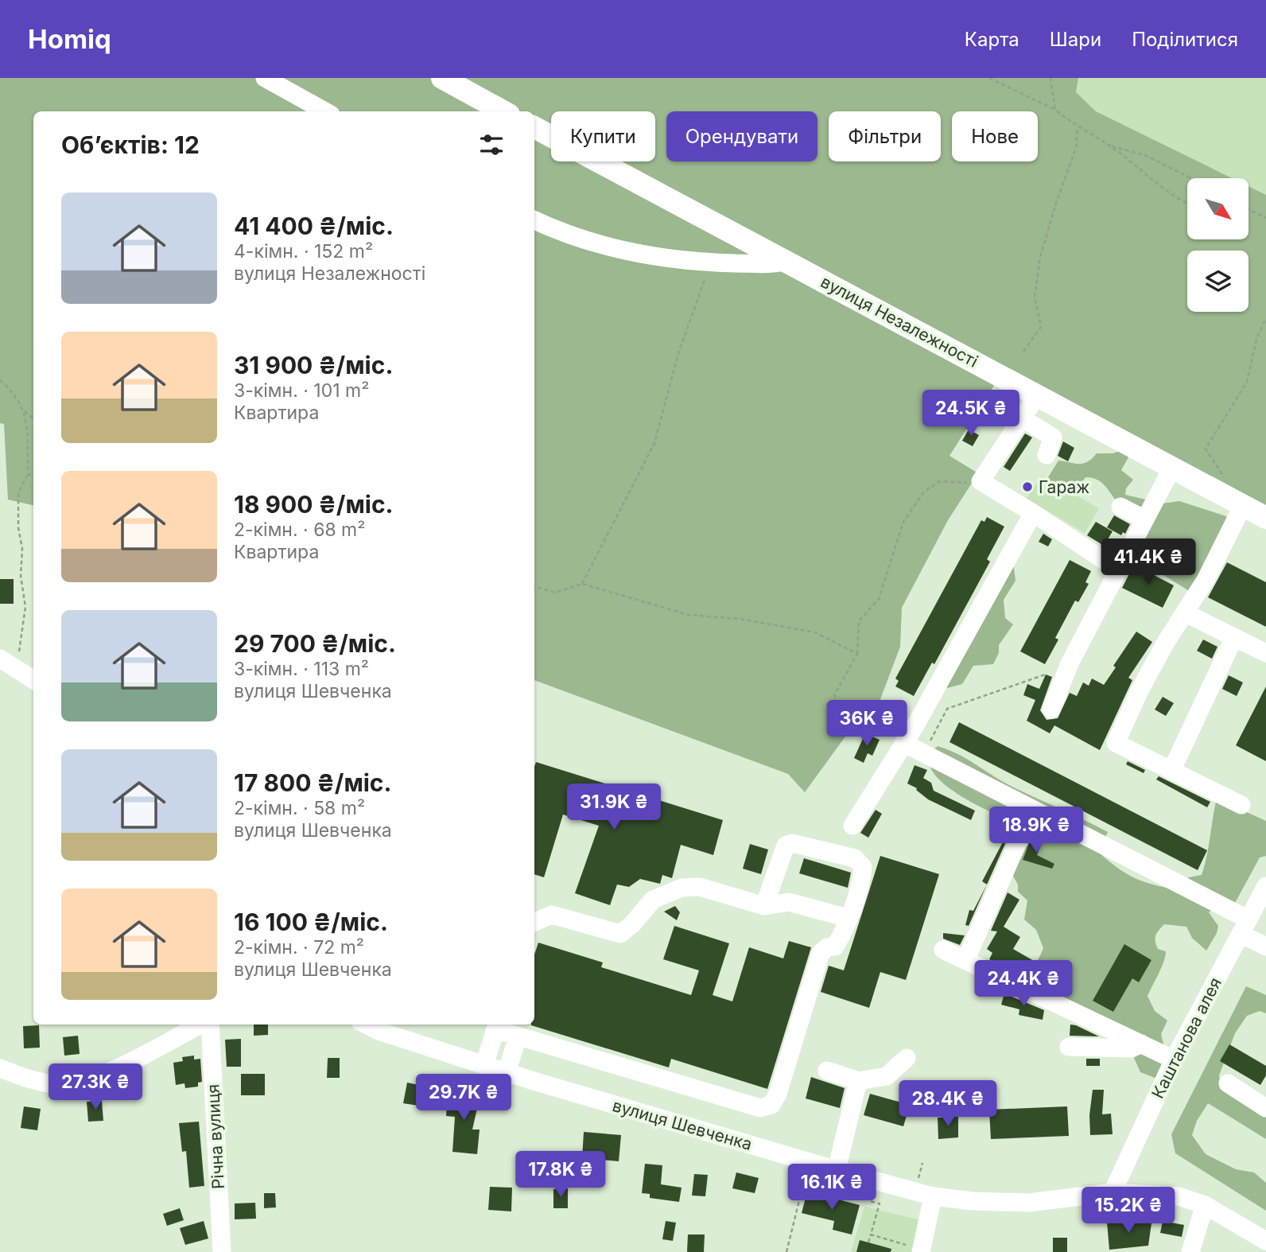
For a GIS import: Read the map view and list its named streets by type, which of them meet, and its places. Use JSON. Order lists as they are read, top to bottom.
{
  "streets": {
    "main road": ["вулиця Незалежності"],
    "street": ["Каштанова алея", "вулиця Шевченка", "Річна вулиця"]
  },
  "crossings": [
    ["Каштанова алея", "вулиця Шевченка"]
  ],
  "places": ["Гараж"],
  "north": "bottom right",
  "page": {
    "header": "Homiq",
    "nav": ["Карта", "Шари", "Поділитися"],
    "chip": [
      "Купити",
      "Орендувати",
      "Фільтри",
      "Нове"
    ],
    "heading": "Об’єктів: 12",
    "list": [
      {
        "name": "41 400 ₴/міс.",
        "note": "4-кімн. · 152 m² · вулиця Незалежності"
      },
      {
        "name": "31 900 ₴/міс.",
        "note": "3-кімн. · 101 m² · Квартира"
      },
      {
        "name": "18 900 ₴/міс.",
        "note": "2-кімн. · 68 m² · Квартира"
      },
      {
        "name": "29 700 ₴/міс.",
        "note": "3-кімн. · 113 m² · вулиця Шевченка"
      },
      {
        "name": "17 800 ₴/міс.",
        "note": "2-кімн. · 58 m² · вулиця Шевченка"
      },
      {
        "name": "16 100 ₴/міс.",
        "note": "2-кімн. · 72 m² · вулиця Шевченка"
      }
    ],
    "price": [
      "24.5K ₴",
      "41.4K ₴",
      "36K ₴",
      "31.9K ₴",
      "18.9K ₴",
      "24.4K ₴",
      "27.3K ₴",
      "29.7K ₴",
      "28.4K ₴",
      "17.8K ₴",
      "16.1K ₴",
      "15.2K ₴"
    ]
  }
}
